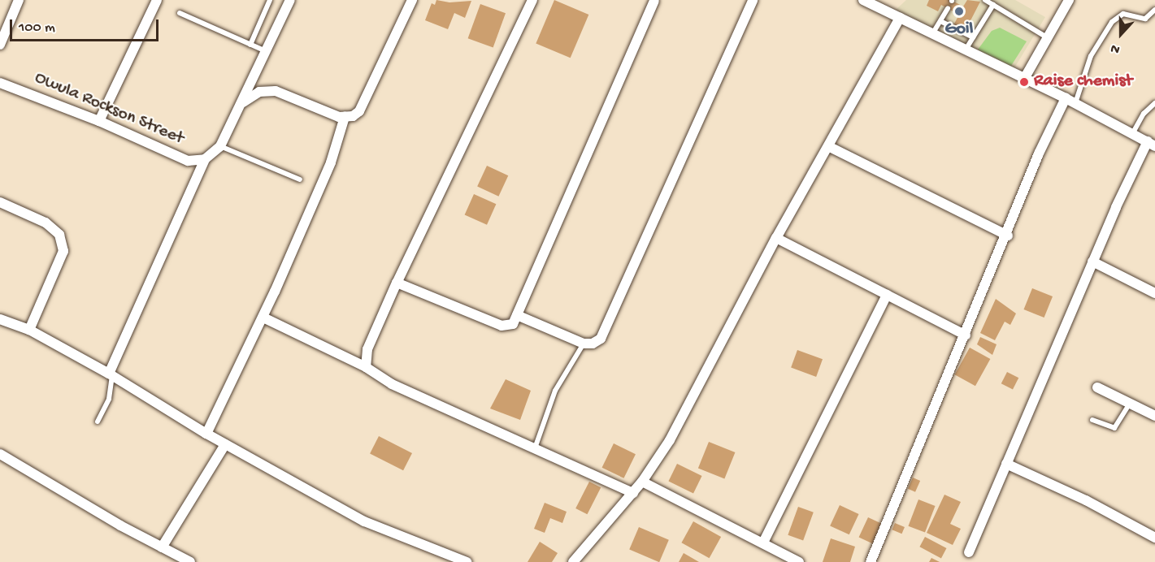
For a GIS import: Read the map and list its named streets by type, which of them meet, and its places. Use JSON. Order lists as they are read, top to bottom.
{
  "streets": {
    "street": ["Owula Rockson Street"]
  },
  "places": ["Goil", "Raise chemist"],
  "scale_bar": "100 m",
  "north": "bottom"
}
